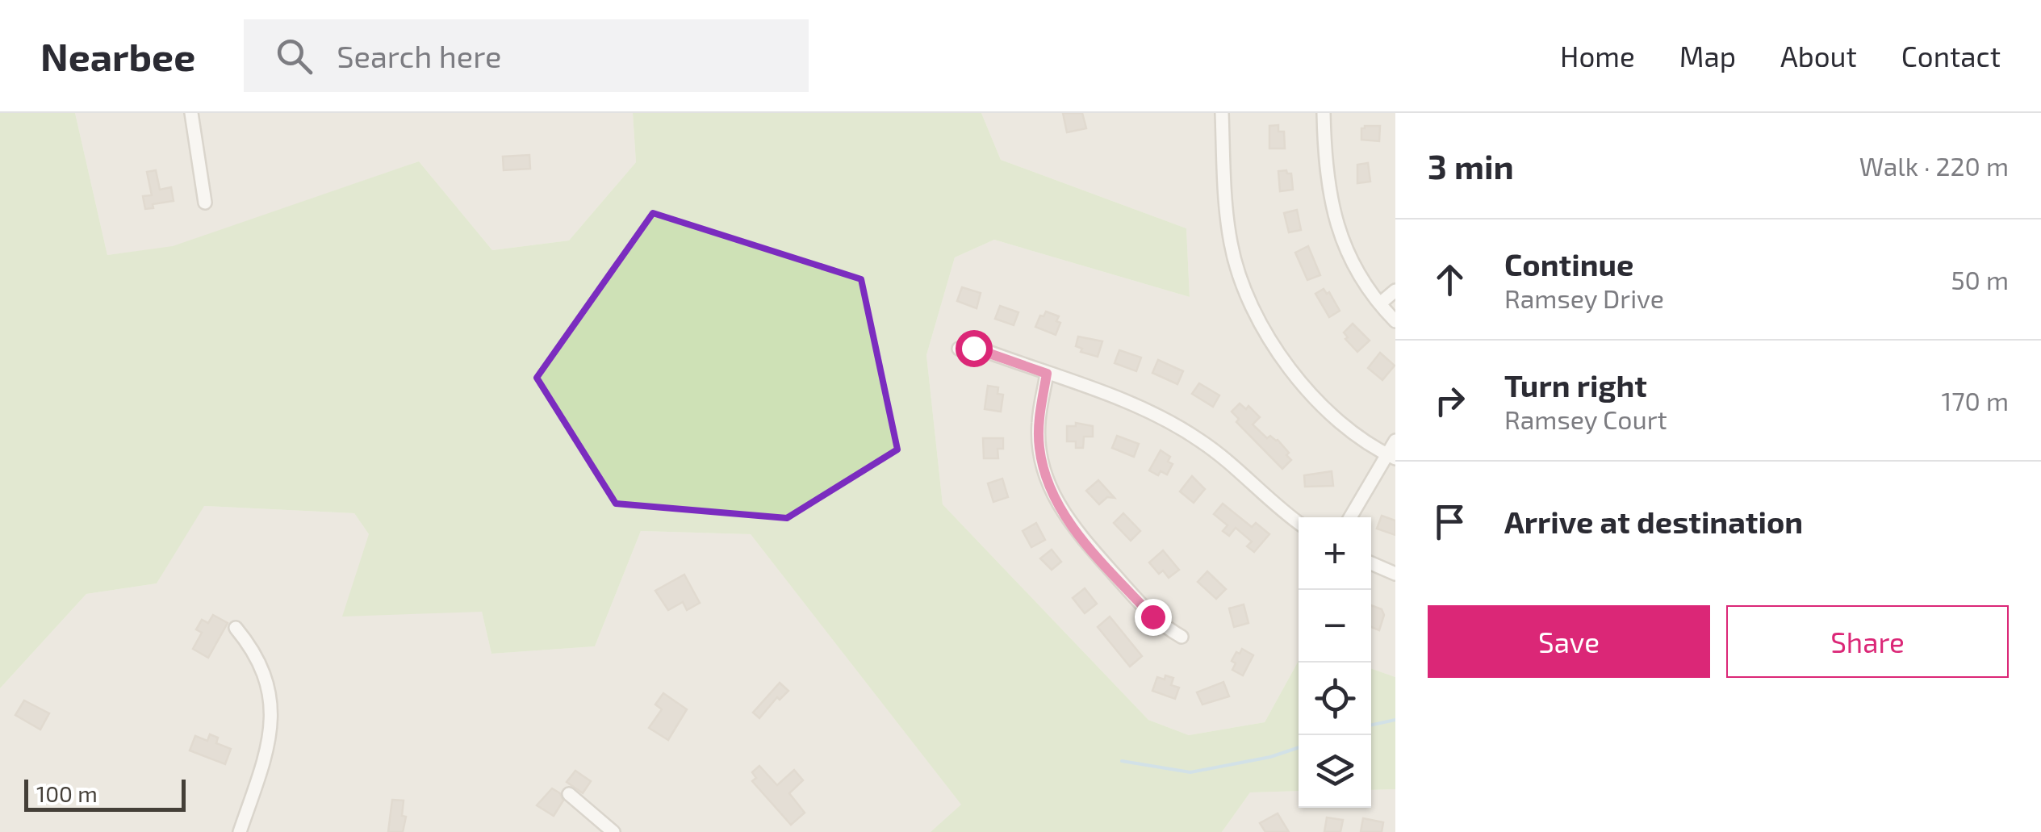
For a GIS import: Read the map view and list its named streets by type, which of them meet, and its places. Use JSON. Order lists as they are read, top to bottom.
{
  "scale_bar": "100 m",
  "page": {
    "header": "Nearbee",
    "search": "Search here",
    "nav": [
      "Home",
      "Map",
      "About",
      "Contact"
    ],
    "heading": ["3 min", "Walk · 220 m"],
    "list": [
      ["Continue", "Ramsey Drive", "50 m"],
      ["Turn right", "Ramsey Court", "170 m"],
      "Arrive at destination"
    ],
    "map_buttons": ["+", "−"],
    "buttons": ["Save", "Share"],
    "scale": "100 m"
  }
}
